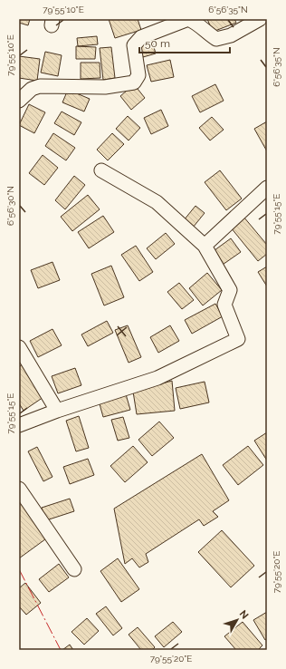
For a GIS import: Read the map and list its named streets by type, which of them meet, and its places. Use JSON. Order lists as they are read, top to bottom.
{
  "scale_bar": "50 m",
  "north": "top right",
  "coordinates": [
    "79°55'10\"E",
    "6°56'35\"N",
    "6°56'30\"N",
    "79°55'15\"E",
    "79°55'20\"E"
  ]
}
